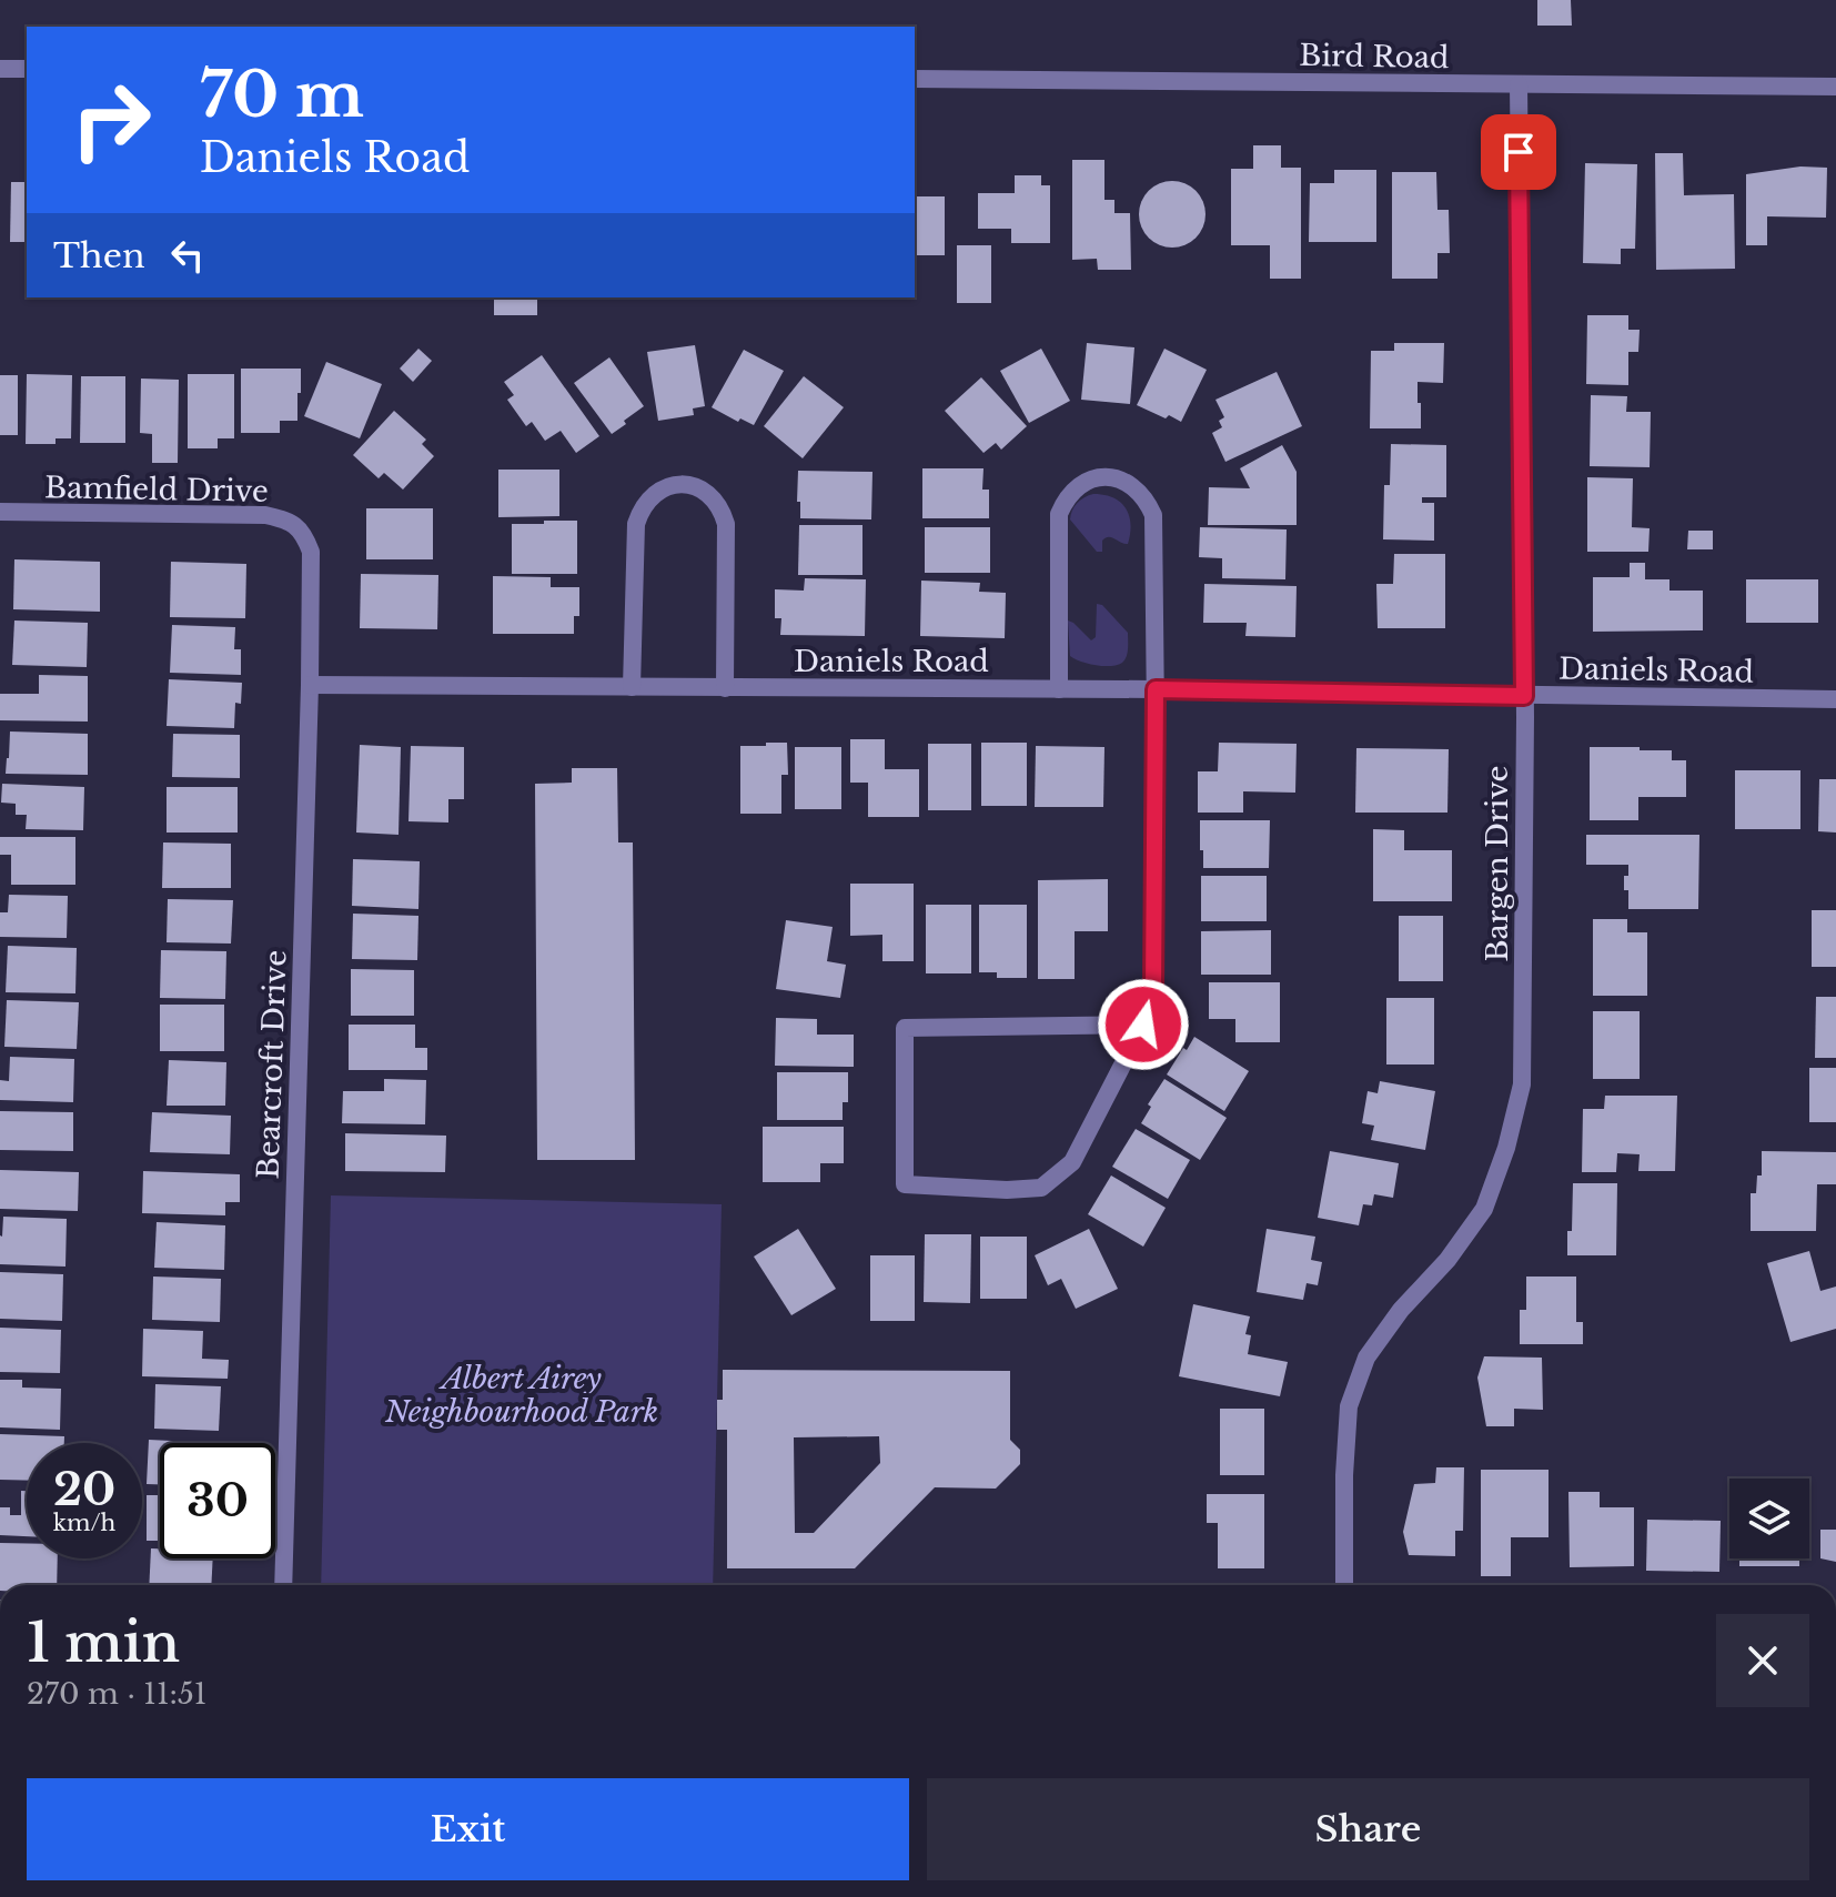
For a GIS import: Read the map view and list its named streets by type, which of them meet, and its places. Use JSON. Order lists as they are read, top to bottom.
{
  "streets": {
    "street": [
      "Bird Road",
      "Bamfield Drive",
      "Daniels Road",
      "Bargen Drive",
      "Bearcroft Drive"
    ]
  },
  "crossings": [
    ["Bird Road", "Bargen Drive"],
    ["Bamfield Drive", "Bearcroft Drive"],
    ["Daniels Road", "Bargen Drive"],
    ["Daniels Road", "Bearcroft Drive"]
  ],
  "parks": ["Albert Airey Neighbourhood Park"],
  "page": {
    "turn": ["70 m", "Daniels Road"],
    "then": "Then",
    "speed": "20 km/h",
    "limit": "30",
    "heading": ["1 min", "270 m · 11:51"],
    "buttons": ["Exit", "Share"]
  }
}
